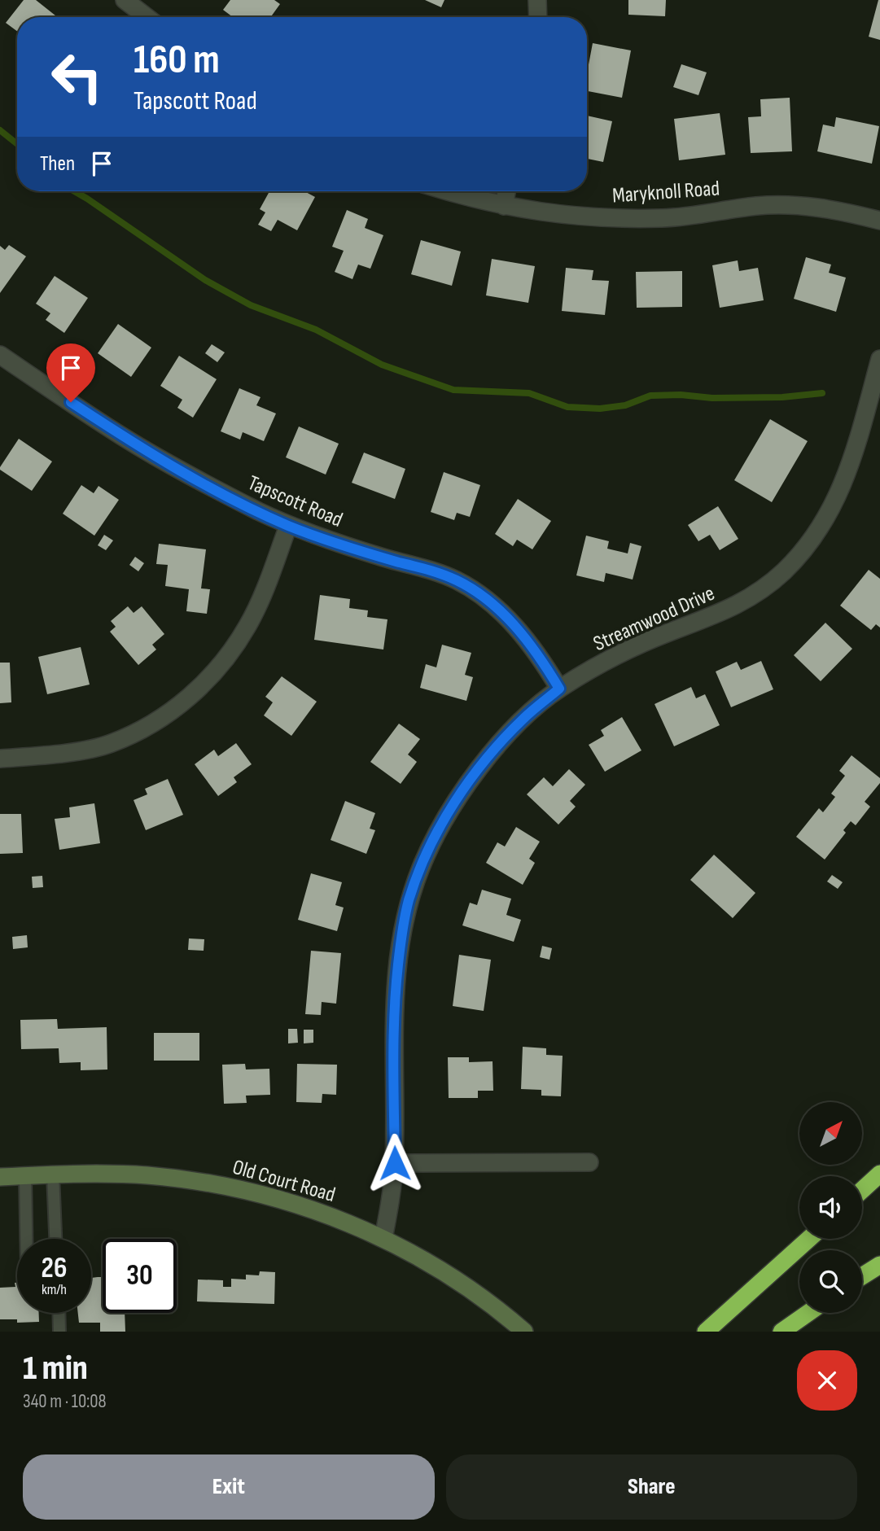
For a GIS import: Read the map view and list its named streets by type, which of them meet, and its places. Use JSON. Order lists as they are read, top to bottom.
{
  "streets": {
    "main road": ["Old Court Road"],
    "street": ["Maryknoll Road", "Tapscott Road", "Streamwood Drive"]
  },
  "crossings": [
    ["Tapscott Road", "Streamwood Drive"],
    ["Streamwood Drive", "Old Court Road"]
  ],
  "north": "top right",
  "page": {
    "turn": ["160 m", "Tapscott Road"],
    "then": "Then",
    "speed": "26 km/h",
    "limit": "30",
    "heading": ["1 min", "340 m · 10:08"],
    "buttons": ["Exit", "Share"]
  }
}
